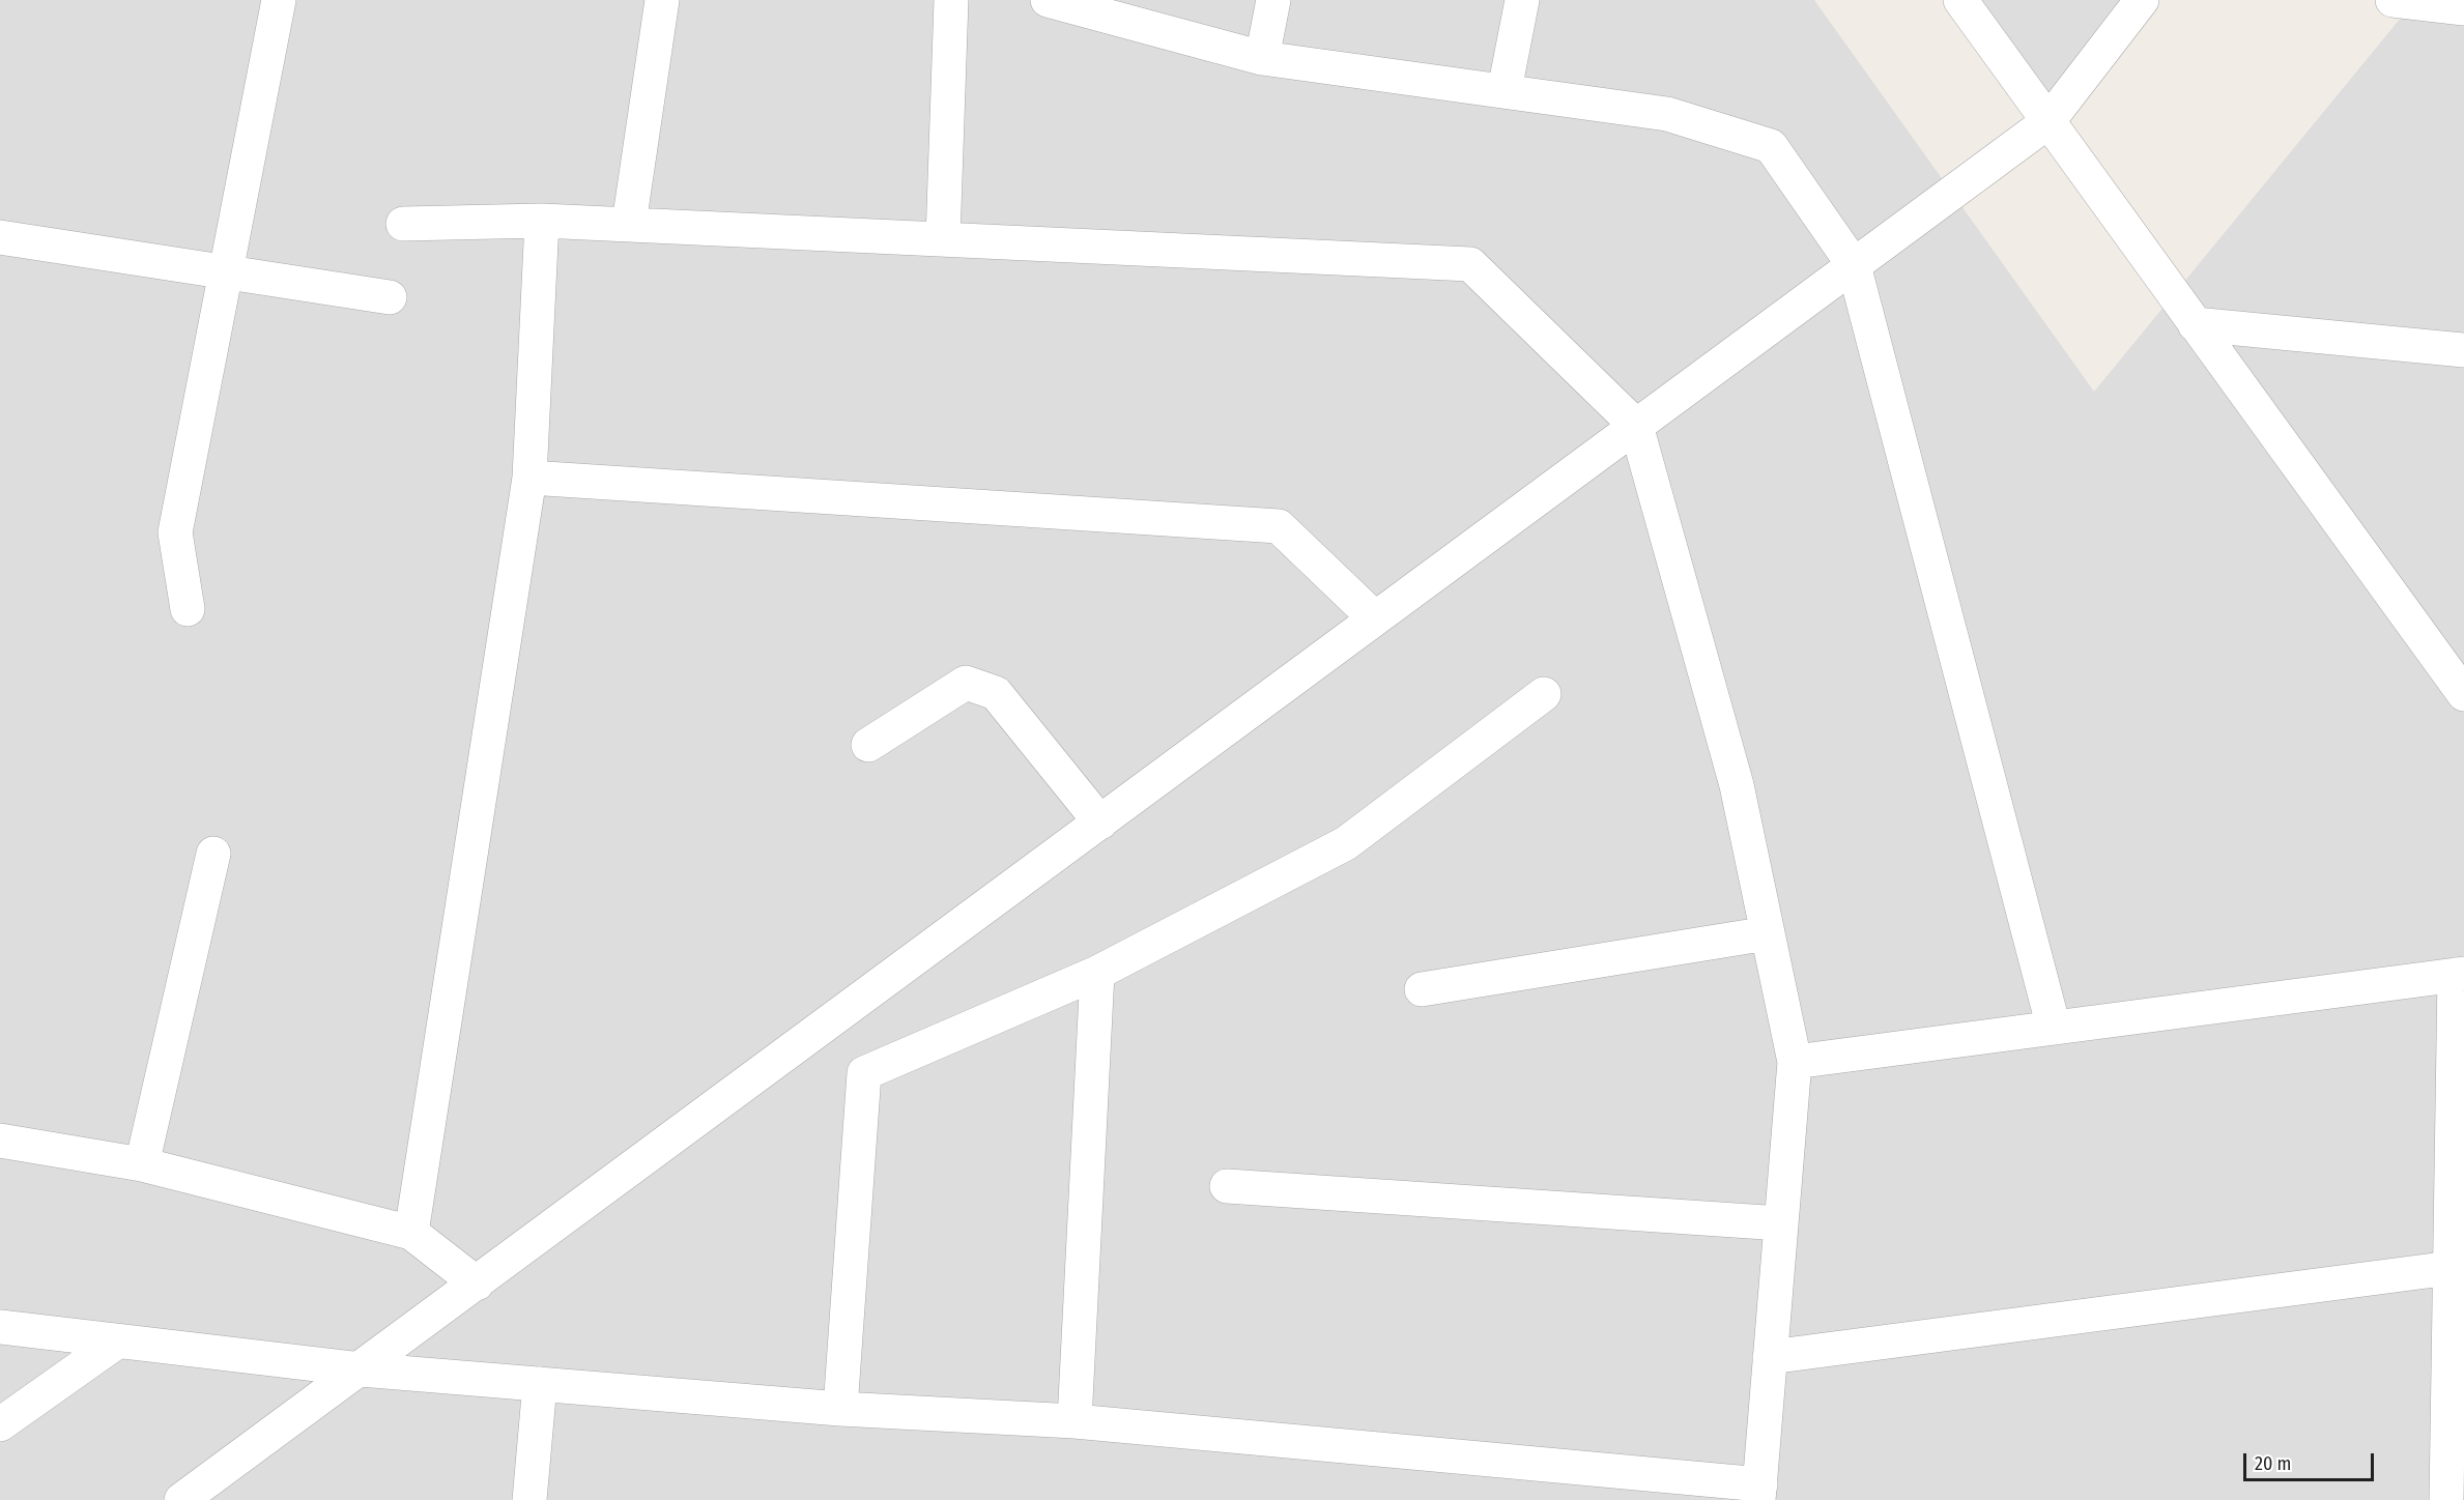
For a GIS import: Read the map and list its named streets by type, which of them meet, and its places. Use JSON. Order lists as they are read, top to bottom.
{
  "scale_bar": "20 m"
}
